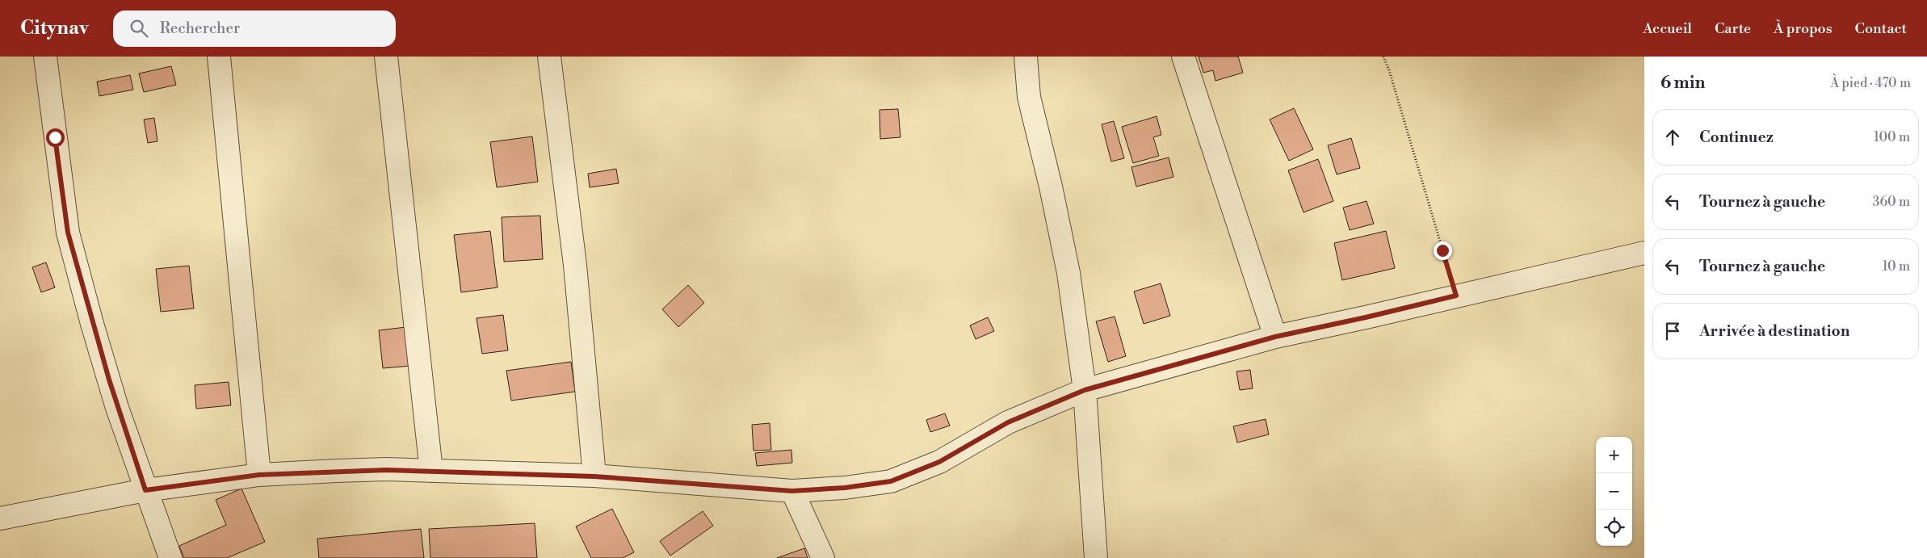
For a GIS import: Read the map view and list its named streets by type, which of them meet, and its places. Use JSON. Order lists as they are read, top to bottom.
{
  "page": {
    "header": "Citynav",
    "search": "Rechercher",
    "nav": [
      "Accueil",
      "Carte",
      "À propos",
      "Contact"
    ],
    "heading": ["6 min", "À pied · 470 m"],
    "list": [
      ["Continuez", "100 m"],
      ["Tournez à gauche", "360 m"],
      ["Tournez à gauche", "10 m"],
      "Arrivée à destination"
    ],
    "map_buttons": ["+", "−"]
  }
}
